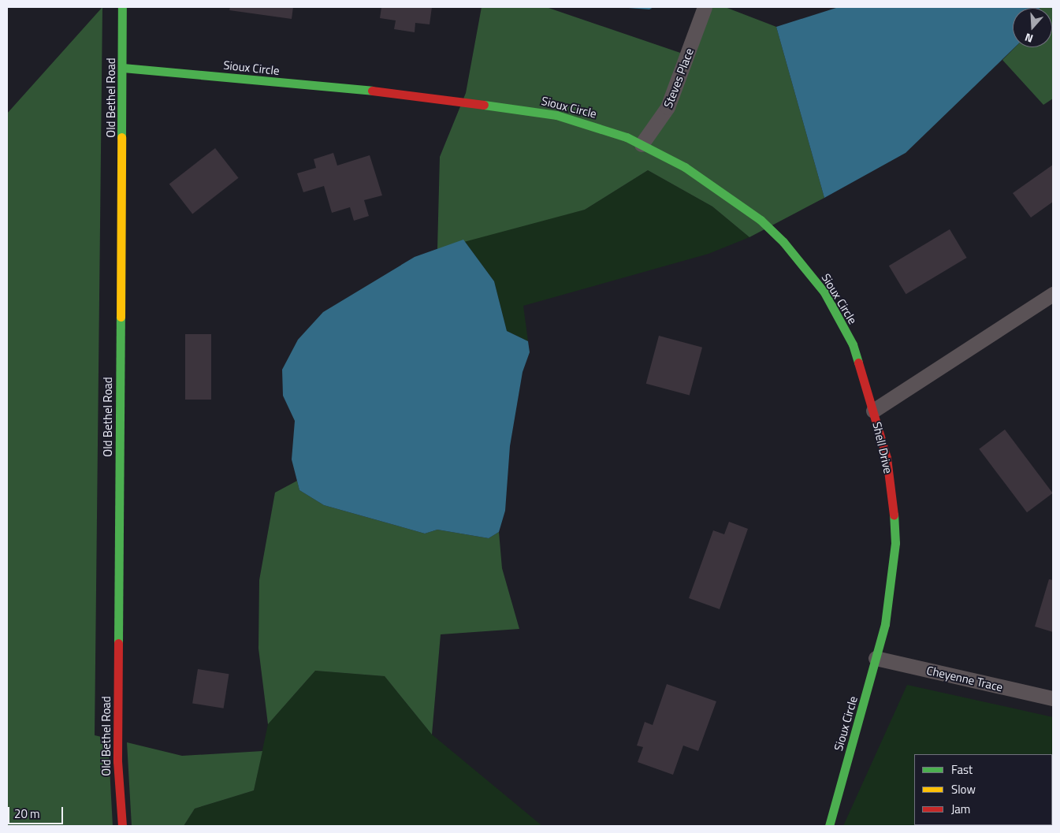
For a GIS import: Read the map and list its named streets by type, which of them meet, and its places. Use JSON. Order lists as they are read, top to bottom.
{
  "streets": {
    "street": [
      "Sioux Circle",
      "Steves Place",
      "Old Bethel Road",
      "Shell Drive",
      "Cheyenne Trace"
    ]
  },
  "crossings": [
    ["Sioux Circle", "Steves Place"],
    ["Sioux Circle", "Old Bethel Road"],
    ["Sioux Circle", "Shell Drive"],
    ["Sioux Circle", "Cheyenne Trace"]
  ],
  "legend": ["Fast", "Slow", "Jam"],
  "scale_bar": "20 m",
  "north": "bottom"
}
